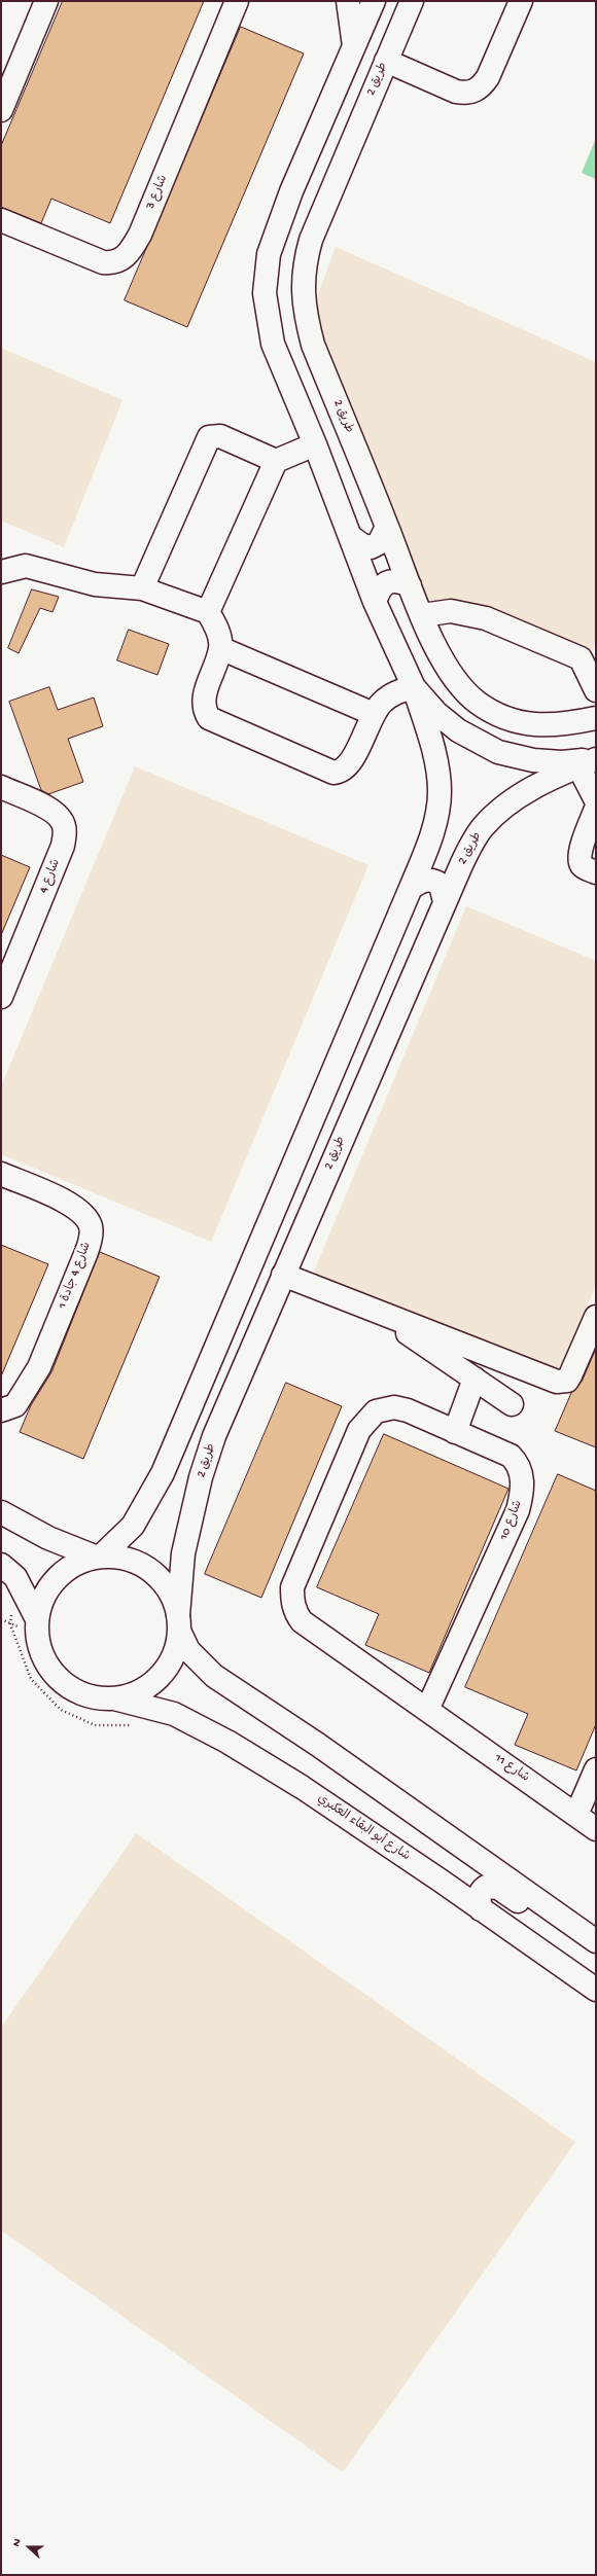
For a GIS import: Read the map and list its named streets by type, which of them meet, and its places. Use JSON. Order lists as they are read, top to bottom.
{
  "streets": {
    "street": [
      "طريق 2",
      "شارع 3",
      "شارع 4",
      "شارع 4 جادة 1",
      "شارع 10",
      "شارع 11",
      "شارع أبو البقاء العكبري"
    ]
  },
  "crossings": [
    ["طريق 2", "شارع أبو البقاء العكبري"],
    ["شارع 10", "شارع 11"]
  ],
  "north": "left"
}
